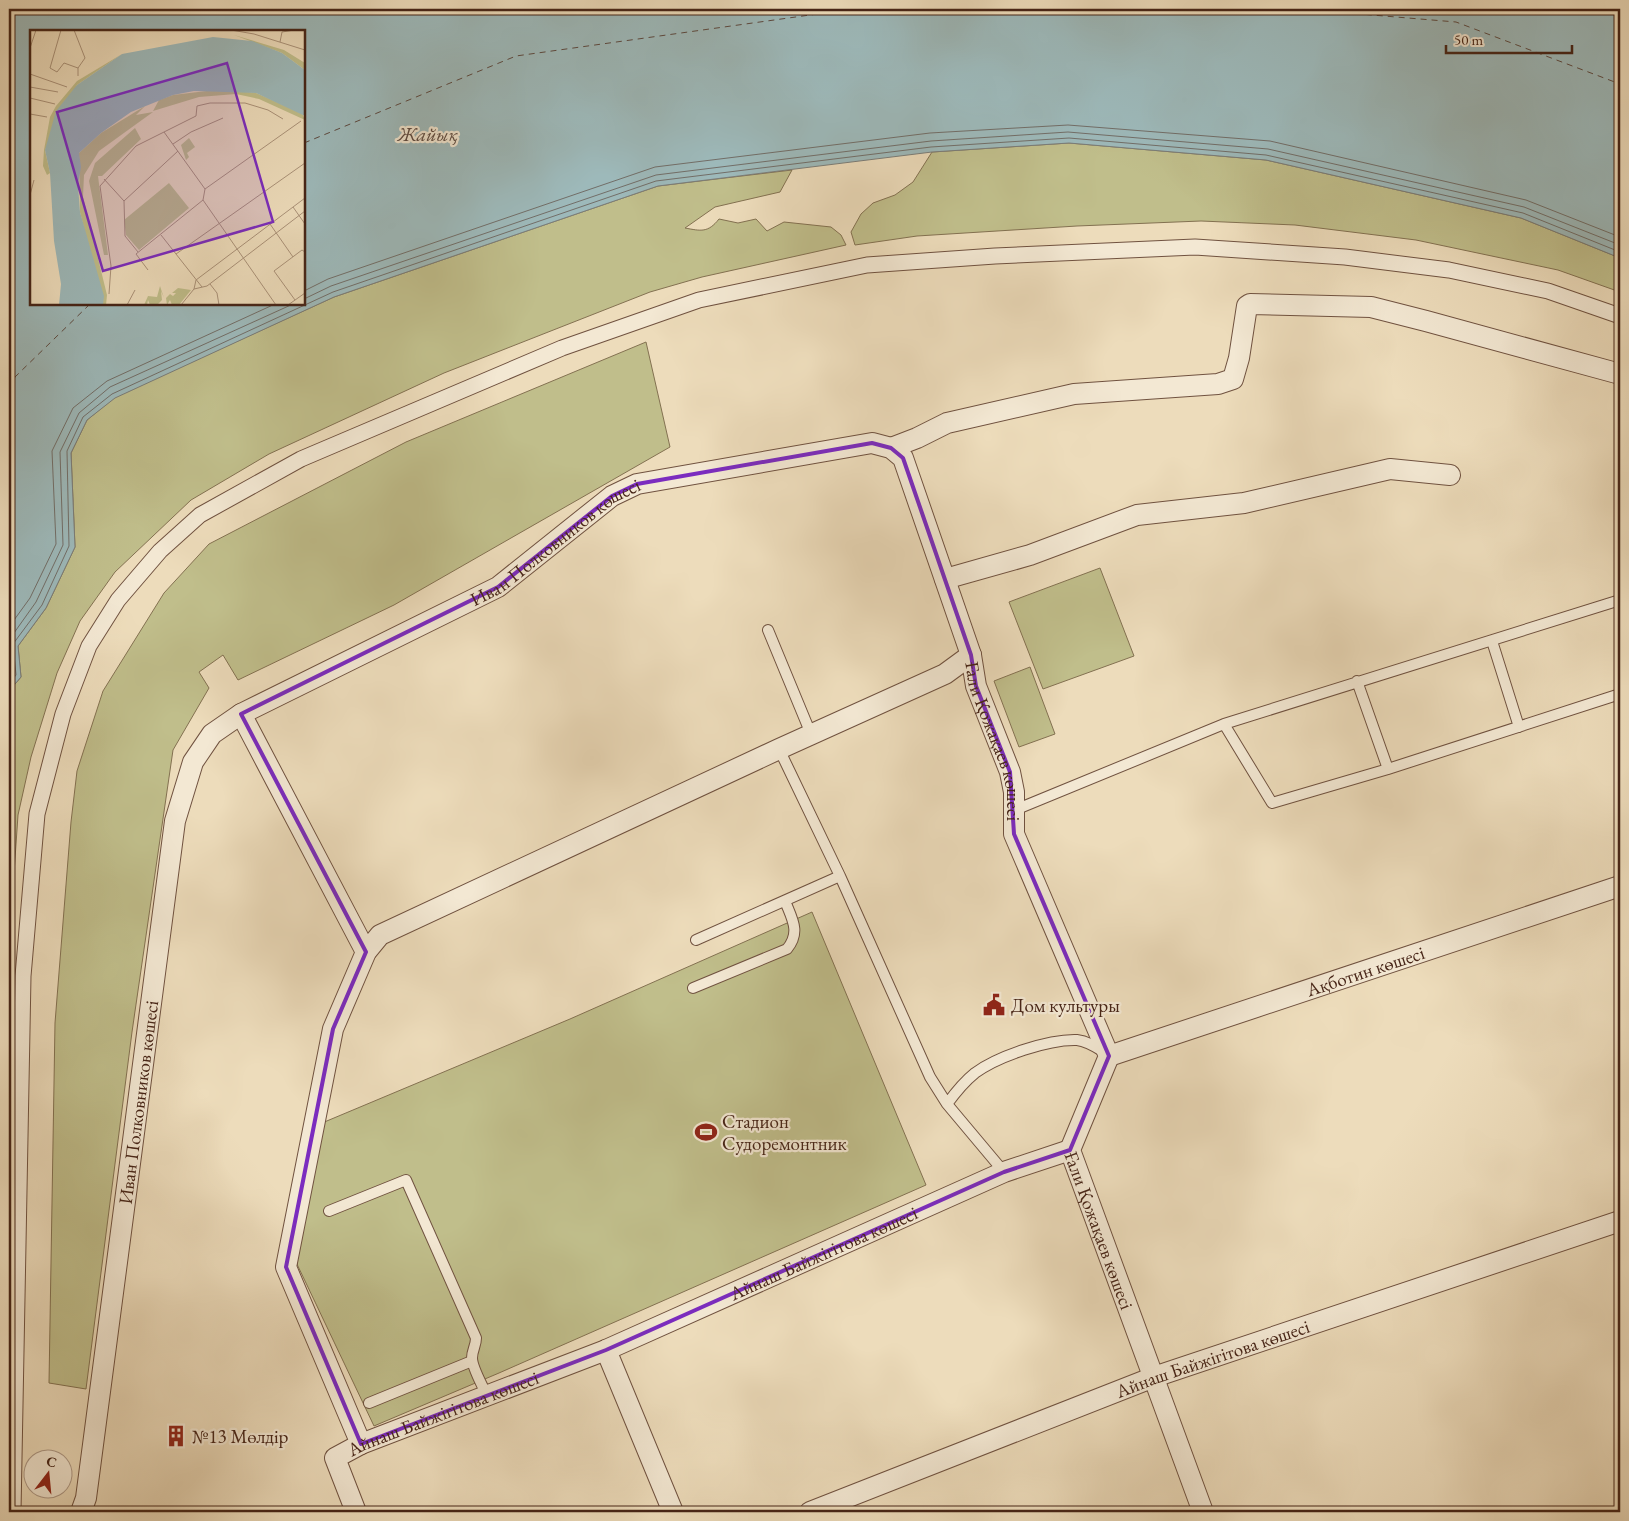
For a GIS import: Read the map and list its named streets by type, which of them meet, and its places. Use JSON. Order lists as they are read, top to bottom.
{
  "streets": {
    "street": [
      "Иван Полковников көшесі",
      "Ғали Қожақаев көшесі",
      "Ақботин көшесі",
      "Айнаш Байжігітова көшесі"
    ]
  },
  "crossings": [
    ["Иван Полковников көшесі", "Ғали Қожақаев көшесі"],
    ["Ғали Қожақаев көшесі", "Ақботин көшесі"],
    ["Ғали Қожақаев көшесі", "Айнаш Байжігітова көшесі"]
  ],
  "water": ["Жайық"],
  "places": {
    "public building": ["Дом культуры"],
    "sports": ["Стадион Судоремонтник"],
    "building": ["№13 Мөлдiр"]
  },
  "scale_bar": "50 m",
  "north": "top"
}
